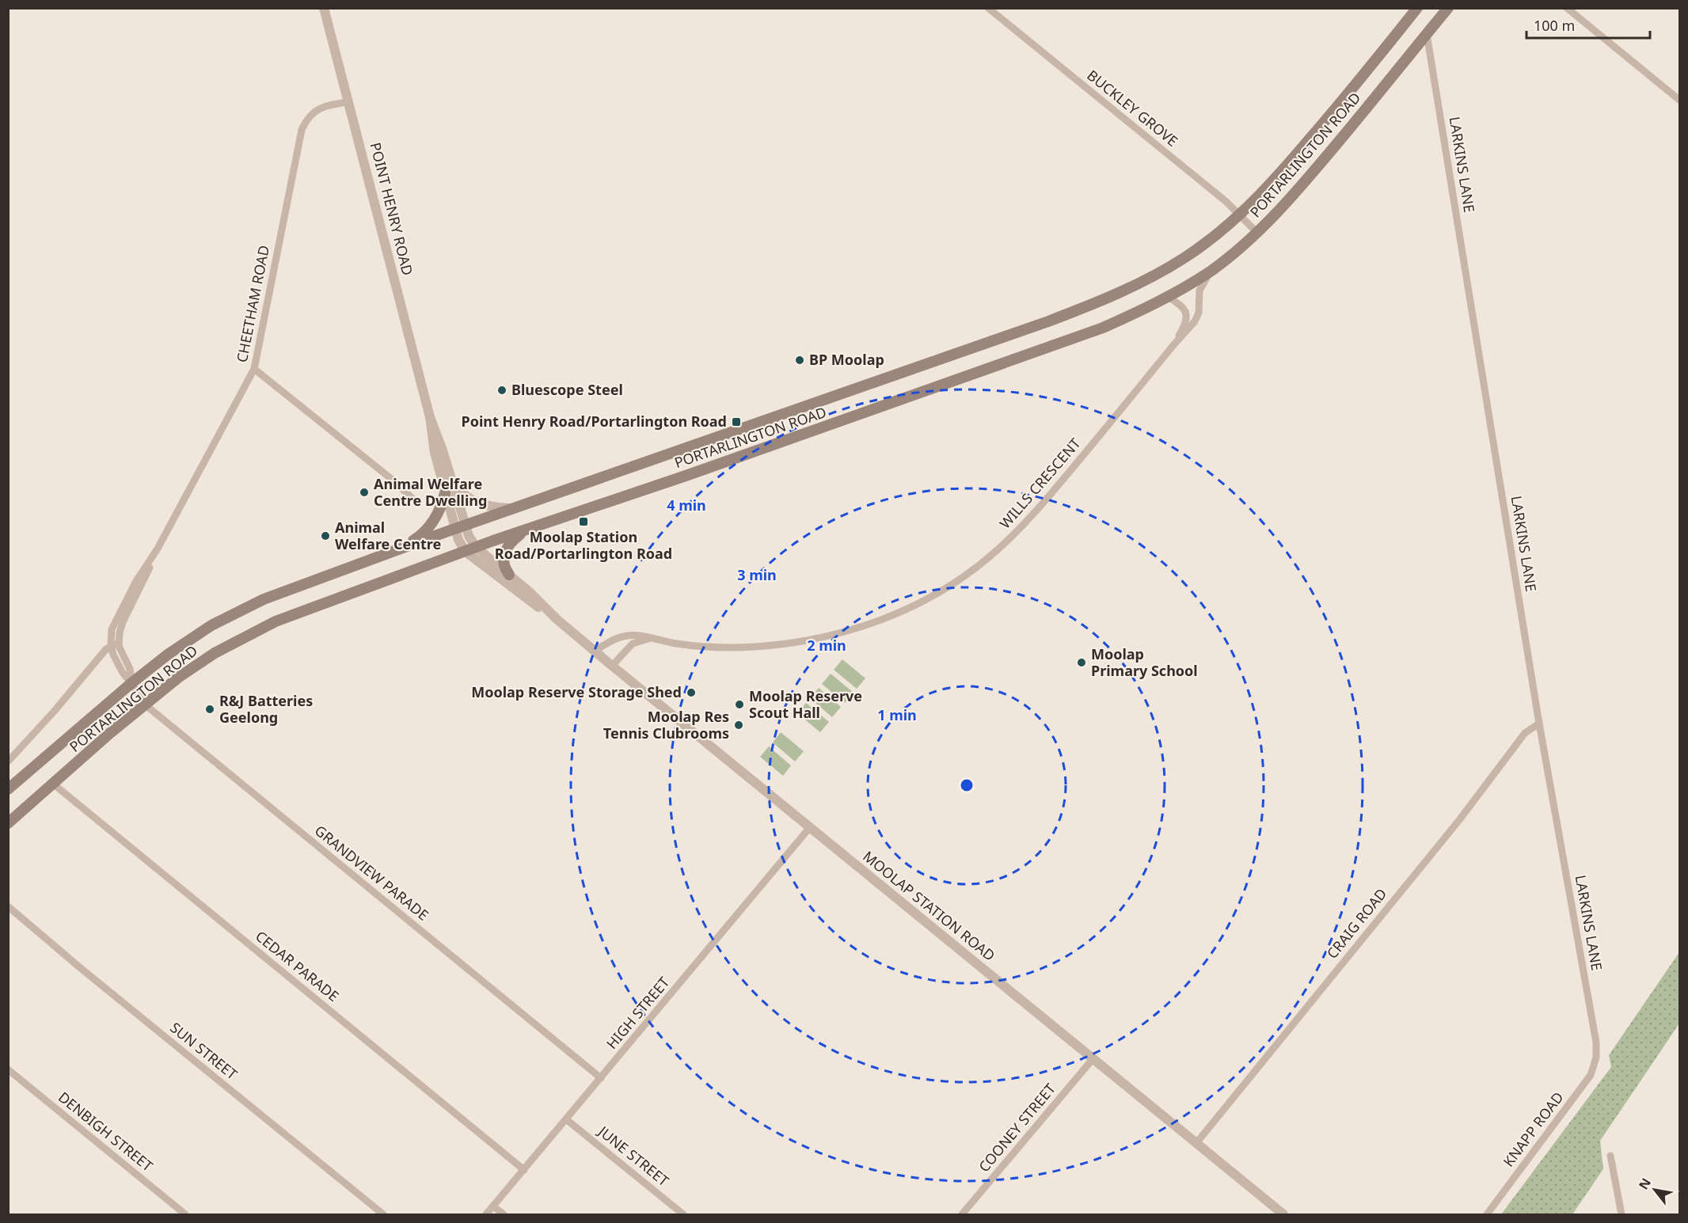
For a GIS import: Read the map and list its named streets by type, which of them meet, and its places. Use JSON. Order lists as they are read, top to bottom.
{
  "streets": {
    "main road": ["PORTARLINGTON ROAD"],
    "street": [
      "BUCKLEY GROVE",
      "LARKINS LANE",
      "POINT HENRY ROAD",
      "CHEETHAM ROAD",
      "WILLS CRESCENT",
      "GRANDVIEW PARADE",
      "MOOLAP STATION ROAD",
      "CRAIG ROAD",
      "CEDAR PARADE",
      "HIGH STREET",
      "SUN STREET",
      "COONEY STREET",
      "KNAPP ROAD",
      "DENBIGH STREET",
      "JUNE STREET"
    ]
  },
  "crossings": [
    ["BUCKLEY GROVE", "PORTARLINGTON ROAD"],
    ["PORTARLINGTON ROAD", "LARKINS LANE"],
    ["PORTARLINGTON ROAD", "POINT HENRY ROAD"],
    ["PORTARLINGTON ROAD", "WILLS CRESCENT"],
    ["PORTARLINGTON ROAD", "GRANDVIEW PARADE"],
    ["PORTARLINGTON ROAD", "MOOLAP STATION ROAD"],
    ["PORTARLINGTON ROAD", "CEDAR PARADE"],
    ["LARKINS LANE", "CRAIG ROAD"],
    ["LARKINS LANE", "KNAPP ROAD"],
    ["POINT HENRY ROAD", "CHEETHAM ROAD"],
    ["POINT HENRY ROAD", "MOOLAP STATION ROAD"],
    ["WILLS CRESCENT", "MOOLAP STATION ROAD"],
    ["GRANDVIEW PARADE", "HIGH STREET"],
    ["MOOLAP STATION ROAD", "CRAIG ROAD"],
    ["MOOLAP STATION ROAD", "HIGH STREET"],
    ["MOOLAP STATION ROAD", "COONEY STREET"],
    ["CEDAR PARADE", "HIGH STREET"],
    ["HIGH STREET", "JUNE STREET"]
  ],
  "places": {
    "other": [
      "BP Moolap",
      "Bluescope Steel",
      "Animal Welfare Centre Dwelling",
      "Animal Welfare Centre",
      "Moolap Primary School",
      "Moolap Reserve Storage Shed",
      "Moolap Reserve Scout Hall",
      "R&J Batteries Geelong",
      "Moolap Res Tennis Clubrooms"
    ],
    "transit": ["Point Henry Road/Portarlington Road", "Moolap Station Road/Portarlington Road"]
  },
  "scale_bar": "100 m",
  "north": "top left",
  "rings": [
    "4 min",
    "3 min",
    "2 min",
    "1 min"
  ]
}
